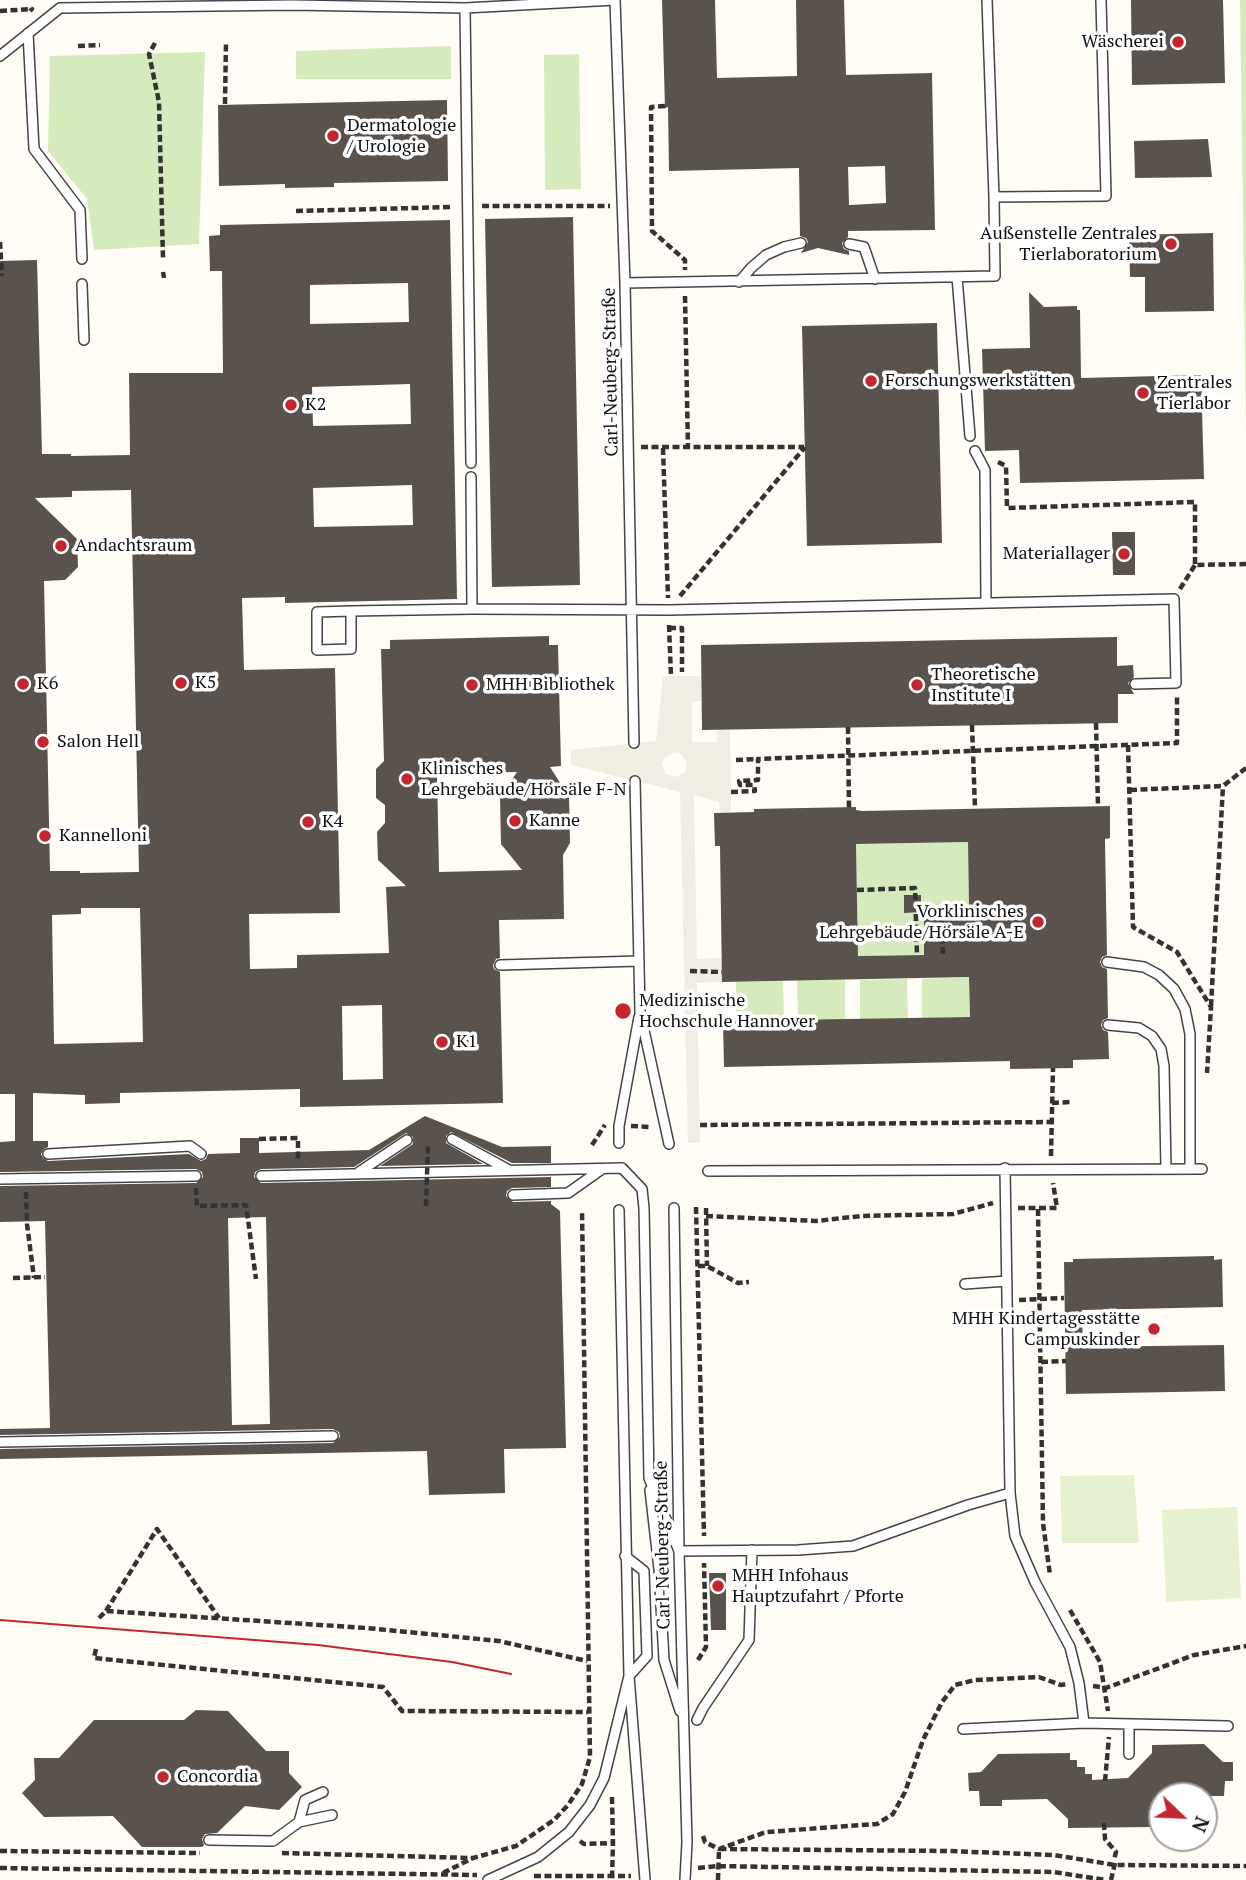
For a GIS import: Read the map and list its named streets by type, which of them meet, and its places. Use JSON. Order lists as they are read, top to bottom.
{
  "streets": {
    "lane": ["Carl-Neuberg-Straße"]
  },
  "places": [
    "Wäscherei",
    "Dermatologie / Urologie",
    "Außenstelle Zentrales Tierlaboratorium",
    "Forschungswerkstätten",
    "Zentrales Tierlabor",
    "K2",
    "Andachtsraum",
    "Materiallager",
    "K5",
    "K6",
    "MHH Bibliothek",
    "Theoretische Institute I",
    "Salon Hell",
    "Klinisches Lehrgebäude/Hörsäle F-N",
    "Kanne",
    "K4",
    "Kannelloni",
    "Vorklinisches Lehrgebäude/Hörsäle A-E",
    "Medizinische Hochschule Hannover",
    "K1",
    "MHH Kindertagesstätte Campuskinder",
    "MHH Infohaus Hauptzufahrt / Pforte",
    "Concordia"
  ],
  "north": "bottom right"
}
